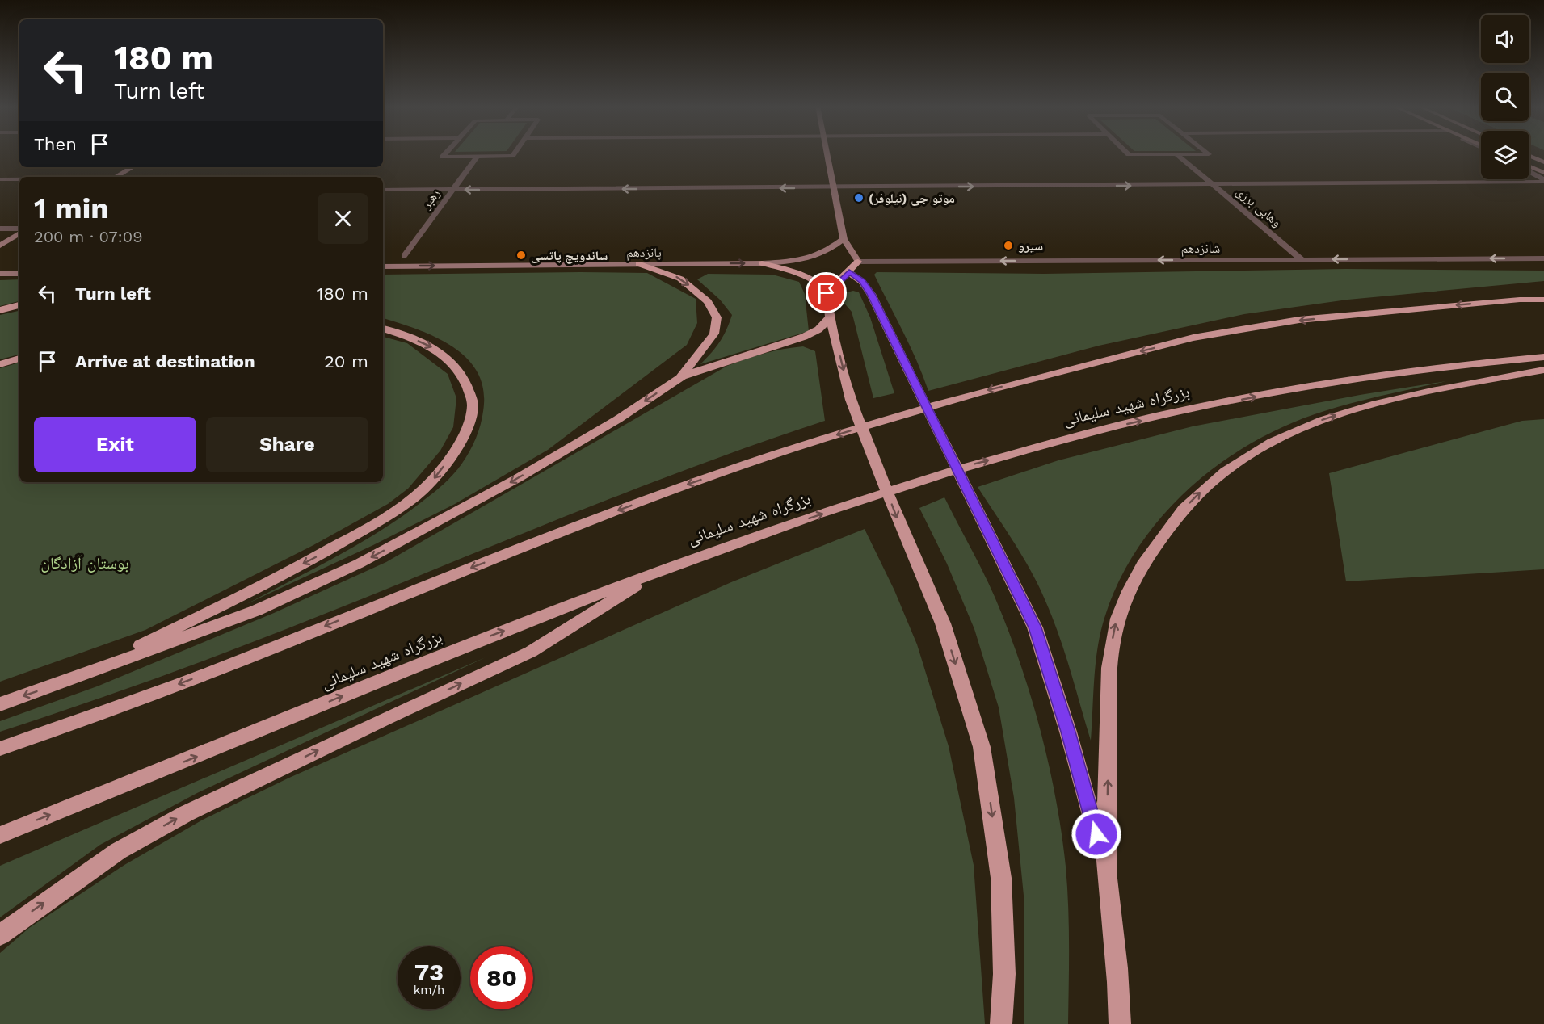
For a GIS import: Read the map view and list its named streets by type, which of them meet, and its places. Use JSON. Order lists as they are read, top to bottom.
{
  "streets": {
    "highway": ["بزرگراه شهید سلیمانی"],
    "main road": ["پانزدهم"],
    "street": ["رهبر", "وهابی برزی", "شانزدهم"]
  },
  "crossings": [
    ["وهابی برزی", "شانزدهم"]
  ],
  "one_way": ["پانزدهم"],
  "parks": ["بوستان آزادگان"],
  "places": ["موتو جی (نیلوفر)", "سیرو", "ساندویچ پاتسی"],
  "page": {
    "turn": ["180 m", "Turn left"],
    "then": "Then",
    "heading": ["1 min", "200 m · 07:09"],
    "list": [
      {
        "name": "Turn left",
        "value": "180 m"
      },
      {
        "name": "Arrive at destination",
        "value": "20 m"
      }
    ],
    "buttons": ["Exit", "Share"],
    "speed": "73 km/h",
    "limit": "80"
  }
}
